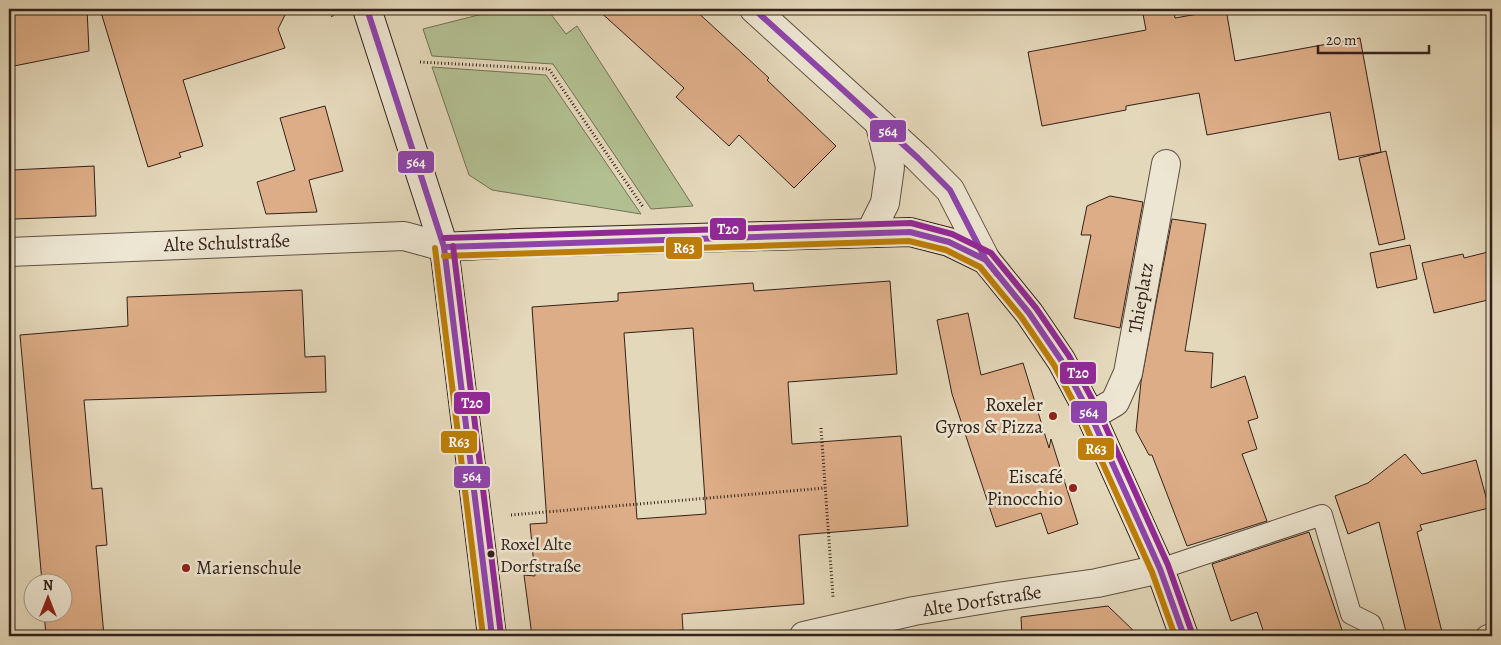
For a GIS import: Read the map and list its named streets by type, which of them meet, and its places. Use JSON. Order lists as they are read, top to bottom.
{
  "streets": {
    "main road": ["Alte Schulstraße", "Thieplatz", "Alte Dorfstraße"]
  },
  "places": [
    "Roxeler Gyros & Pizza",
    "Eiscafé Pinocchio",
    "Roxel Alte Dorfstraße",
    "Marienschule"
  ],
  "lines": ["transit line 564", "transit line T20", "transit line R63"],
  "scale_bar": "20 m",
  "north": "top"
}
